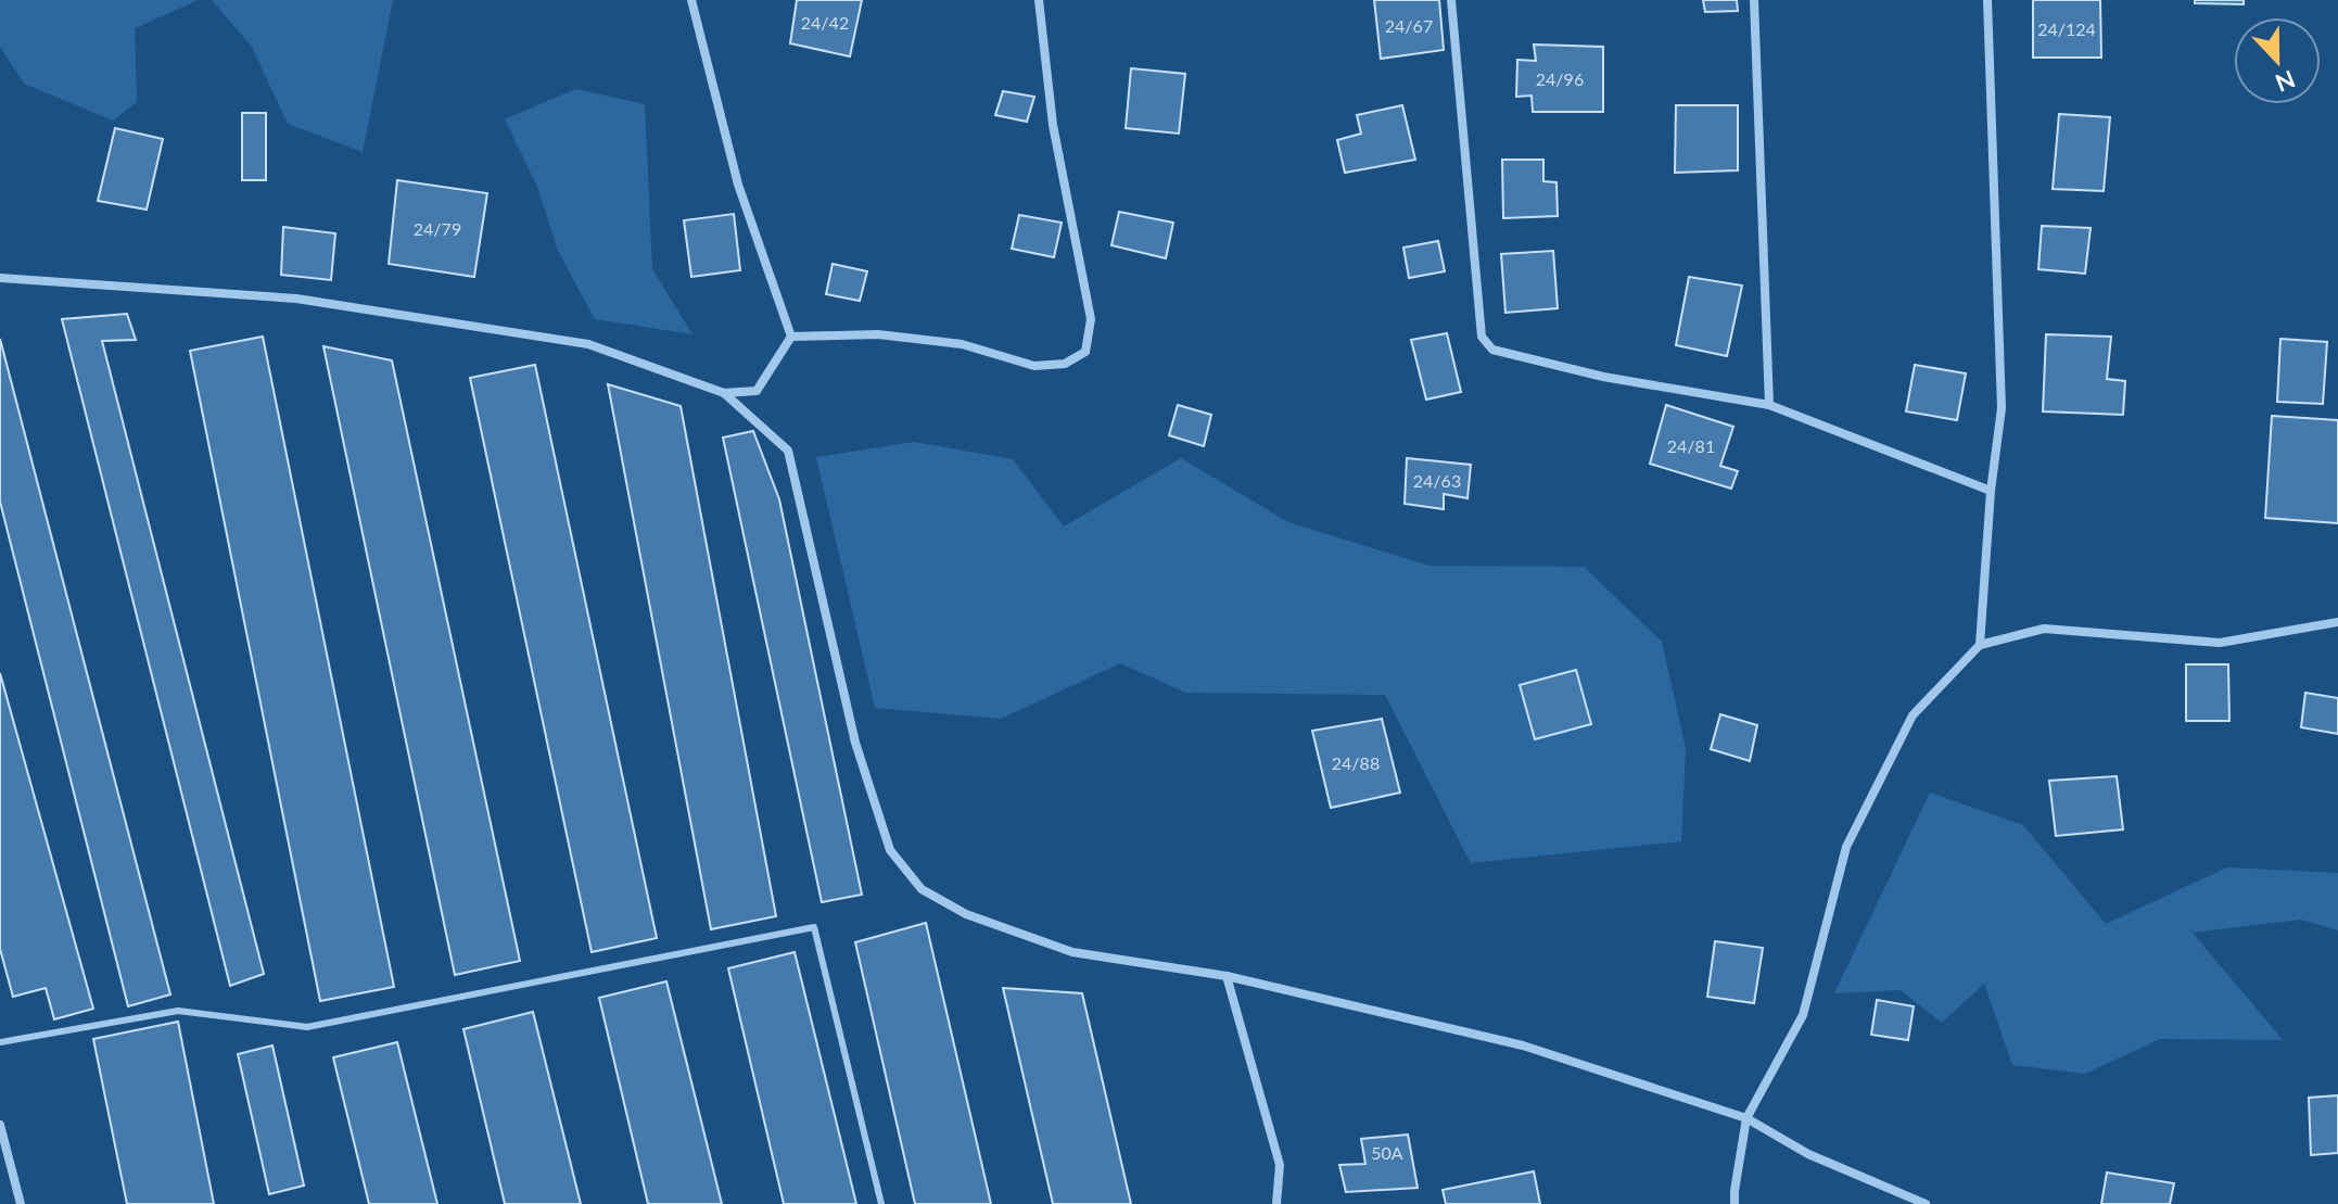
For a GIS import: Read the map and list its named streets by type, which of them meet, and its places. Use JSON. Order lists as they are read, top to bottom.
{
  "house_numbers": [
    "24/42",
    "24/67",
    "24/124",
    "24/96",
    "24/79",
    "24/81",
    "24/63",
    "24/88",
    "50А"
  ],
  "north": "bottom"
}
